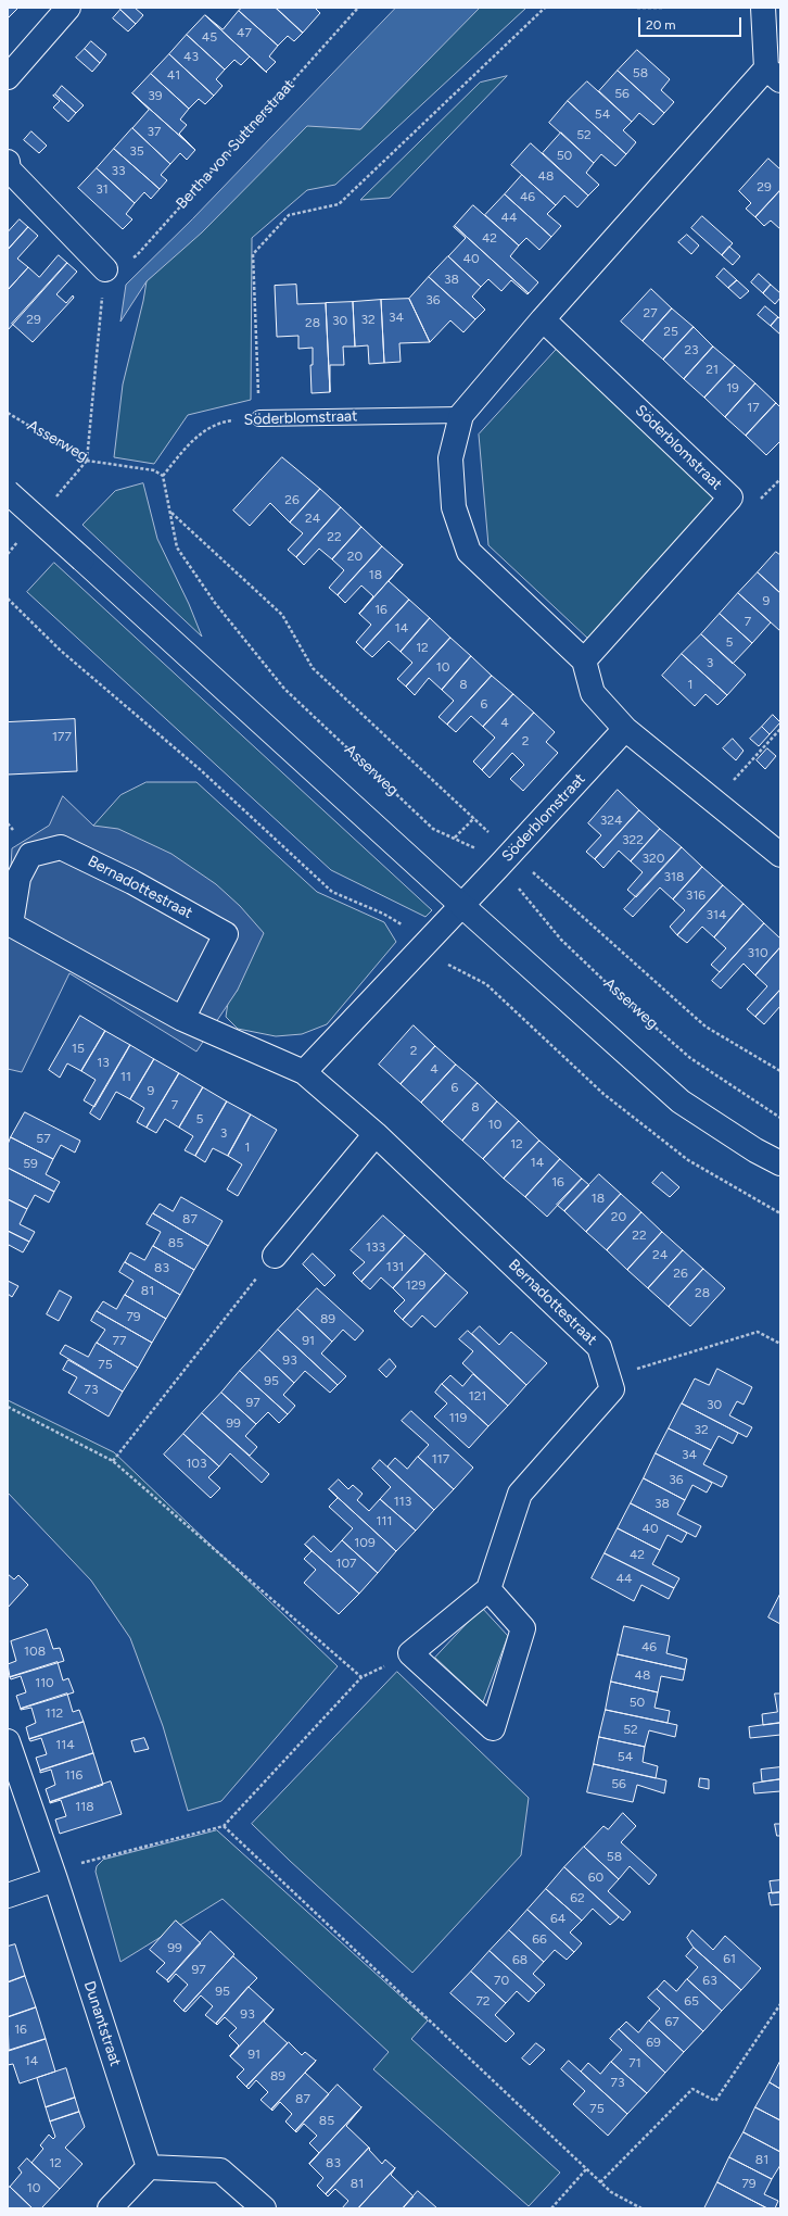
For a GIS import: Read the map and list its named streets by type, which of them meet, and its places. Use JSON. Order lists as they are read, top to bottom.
{
  "streets": {
    "street": ["Söderblomstraat", "Bernadottestraat", "Dunantstraat"],
    "path": ["Bertha von Suttnerstraat", "Asserweg"]
  },
  "crossings": [
    ["Söderblomstraat", "Asserweg"]
  ],
  "house_numbers": [
    "47",
    "45",
    "43",
    "58",
    "41",
    "56",
    "39",
    "54",
    "37",
    "52",
    "35",
    "50",
    "33",
    "48",
    "29",
    "31",
    "46",
    "44",
    "42",
    "40",
    "38",
    "36",
    "27",
    "34",
    "29",
    "32",
    "30",
    "28",
    "25",
    "23",
    "21",
    "19",
    "17",
    "26",
    "24",
    "22",
    "20",
    "18",
    "9",
    "16",
    "7",
    "14",
    "5",
    "12",
    "3",
    "10",
    "8",
    "1",
    "6",
    "4",
    "177",
    "2",
    "324",
    "322",
    "320",
    "318",
    "316",
    "314",
    "310",
    "15",
    "2",
    "13",
    "4",
    "11",
    "6",
    "9",
    "7",
    "8",
    "5",
    "10",
    "3",
    "57",
    "12",
    "1",
    "14",
    "59",
    "16",
    "18",
    "20",
    "87",
    "22",
    "85",
    "133",
    "24",
    "131",
    "83",
    "26",
    "129",
    "81",
    "28",
    "79",
    "89",
    "77",
    "91",
    "93",
    "75",
    "95",
    "73",
    "121",
    "97",
    "30",
    "119",
    "99",
    "32",
    "34",
    "117",
    "103",
    "36",
    "113",
    "38",
    "111",
    "40",
    "109",
    "42",
    "107",
    "44",
    "46",
    "108",
    "48",
    "110",
    "50",
    "112",
    "52",
    "114",
    "54",
    "116",
    "56",
    "118",
    "58",
    "60",
    "62",
    "64",
    "66",
    "99",
    "61",
    "68",
    "97",
    "70",
    "63",
    "95",
    "72",
    "65",
    "93",
    "67",
    "16",
    "69",
    "91",
    "14",
    "71",
    "89",
    "73",
    "87",
    "75",
    "85",
    "81",
    "12",
    "83",
    "81",
    "79",
    "10"
  ],
  "scale_bar": "20 m"
}
